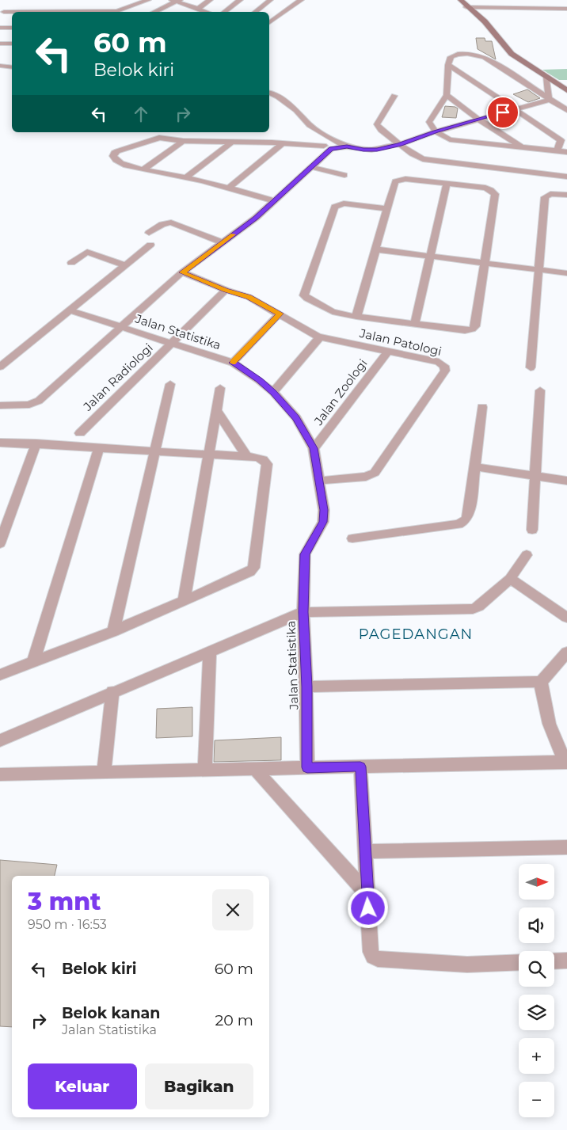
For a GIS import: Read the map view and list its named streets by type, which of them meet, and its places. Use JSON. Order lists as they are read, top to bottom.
{
  "streets": {
    "street": [
      "Jalan Statistika",
      "Jalan Patologi",
      "Jalan Radiologi",
      "Jalan Zoologi"
    ]
  },
  "crossings": [
    ["Jalan Statistika", "Jalan Patologi"],
    ["Jalan Statistika", "Jalan Radiologi"],
    ["Jalan Statistika", "Jalan Zoologi"],
    ["Jalan Patologi", "Jalan Radiologi"],
    ["Jalan Patologi", "Jalan Zoologi"]
  ],
  "districts": ["PAGEDANGAN"],
  "north": "right",
  "page": {
    "turn": ["60 m", "Belok kiri"],
    "map_buttons": ["+", "−"],
    "heading": ["3 mnt", "950 m · 16:53"],
    "list": [
      {
        "name": "Belok kiri",
        "value": "60 m"
      },
      {
        "name": "Belok kanan",
        "note": "Jalan Statistika",
        "value": "20 m"
      }
    ],
    "buttons": ["Keluar", "Bagikan"]
  }
}
